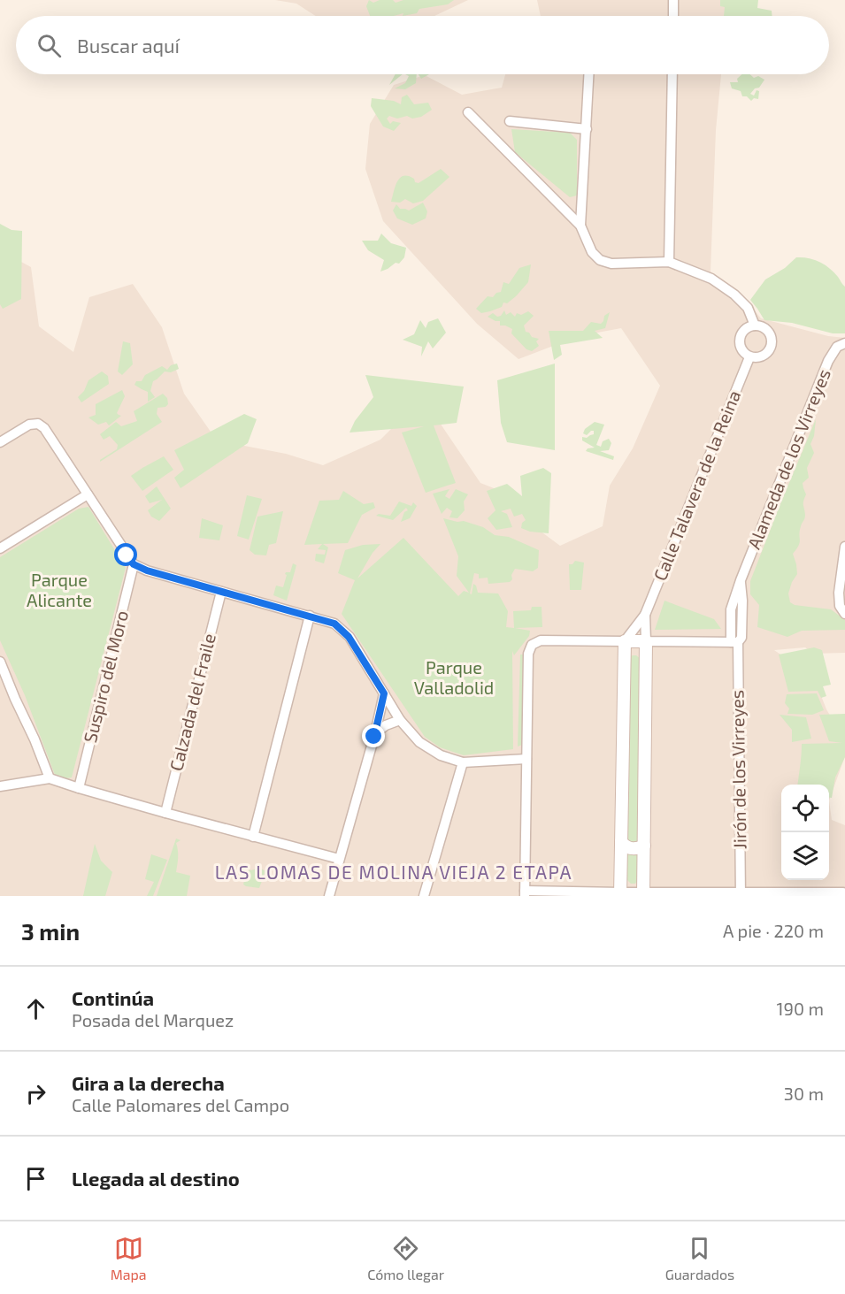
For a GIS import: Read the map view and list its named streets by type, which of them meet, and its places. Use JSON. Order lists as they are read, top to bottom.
{
  "streets": {
    "street": [
      "Alameda de los Virreyes",
      "Calle Talavera de la Reina",
      "Suspiro del Moro",
      "Calzada del Fraile",
      "Jirón de los Virreyes"
    ]
  },
  "crossings": [
    ["Alameda de los Virreyes", "Jirón de los Virreyes"]
  ],
  "districts": ["LAS LOMAS DE MOLINA VIEJA 2 ETAPA"],
  "parks": ["Parque Alicante", "Parque Valladolid"],
  "page": {
    "search": "Buscar aquí",
    "heading": ["3 min", "A pie · 220 m"],
    "list": [
      ["Continúa", "Posada del Marquez", "190 m"],
      ["Gira a la derecha", "Calle Palomares del Campo", "30 m"],
      "Llegada al destino"
    ],
    "nav": ["Mapa", "Cómo llegar", "Guardados"]
  }
}
